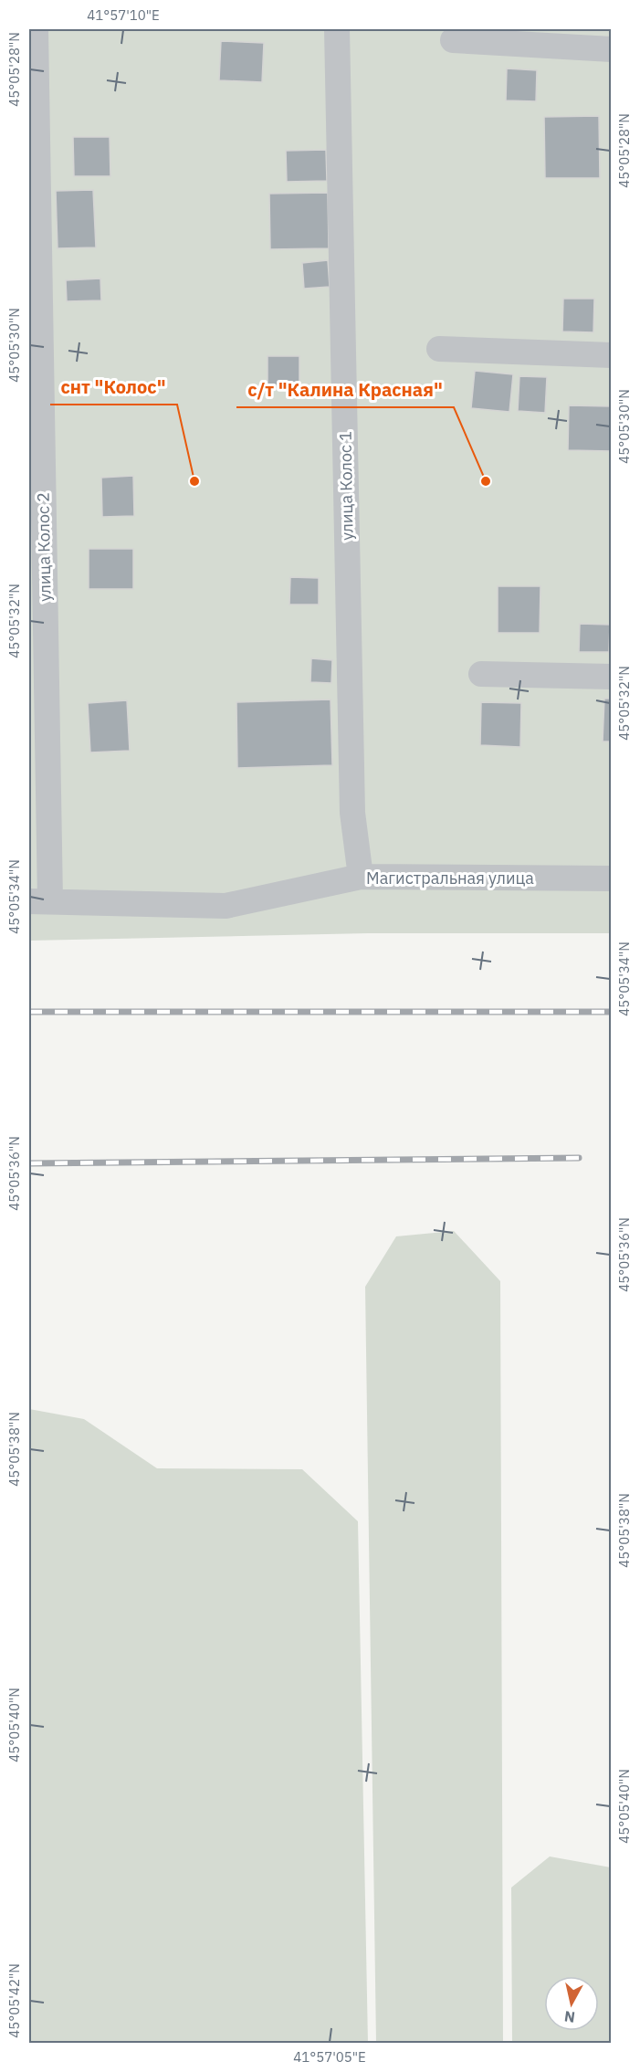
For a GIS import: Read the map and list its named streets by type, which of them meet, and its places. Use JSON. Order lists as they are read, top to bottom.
{
  "streets": {
    "street": ["улица Колос 1", "улица Колос 2", "Магистральная улица"]
  },
  "crossings": [
    ["улица Колос 1", "Магистральная улица"],
    ["улица Колос 2", "Магистральная улица"]
  ],
  "places": ["снт \"Колос\"", "с/т \"Калина Красная\""],
  "north": "bottom",
  "coordinates": [
    "41°57'10\"E",
    "45°05'28\"N",
    "45°05'30\"N",
    "45°05'32\"N",
    "45°05'34\"N",
    "45°05'36\"N",
    "45°05'38\"N",
    "45°05'40\"N",
    "45°05'42\"N",
    "41°57'05\"E"
  ]
}
